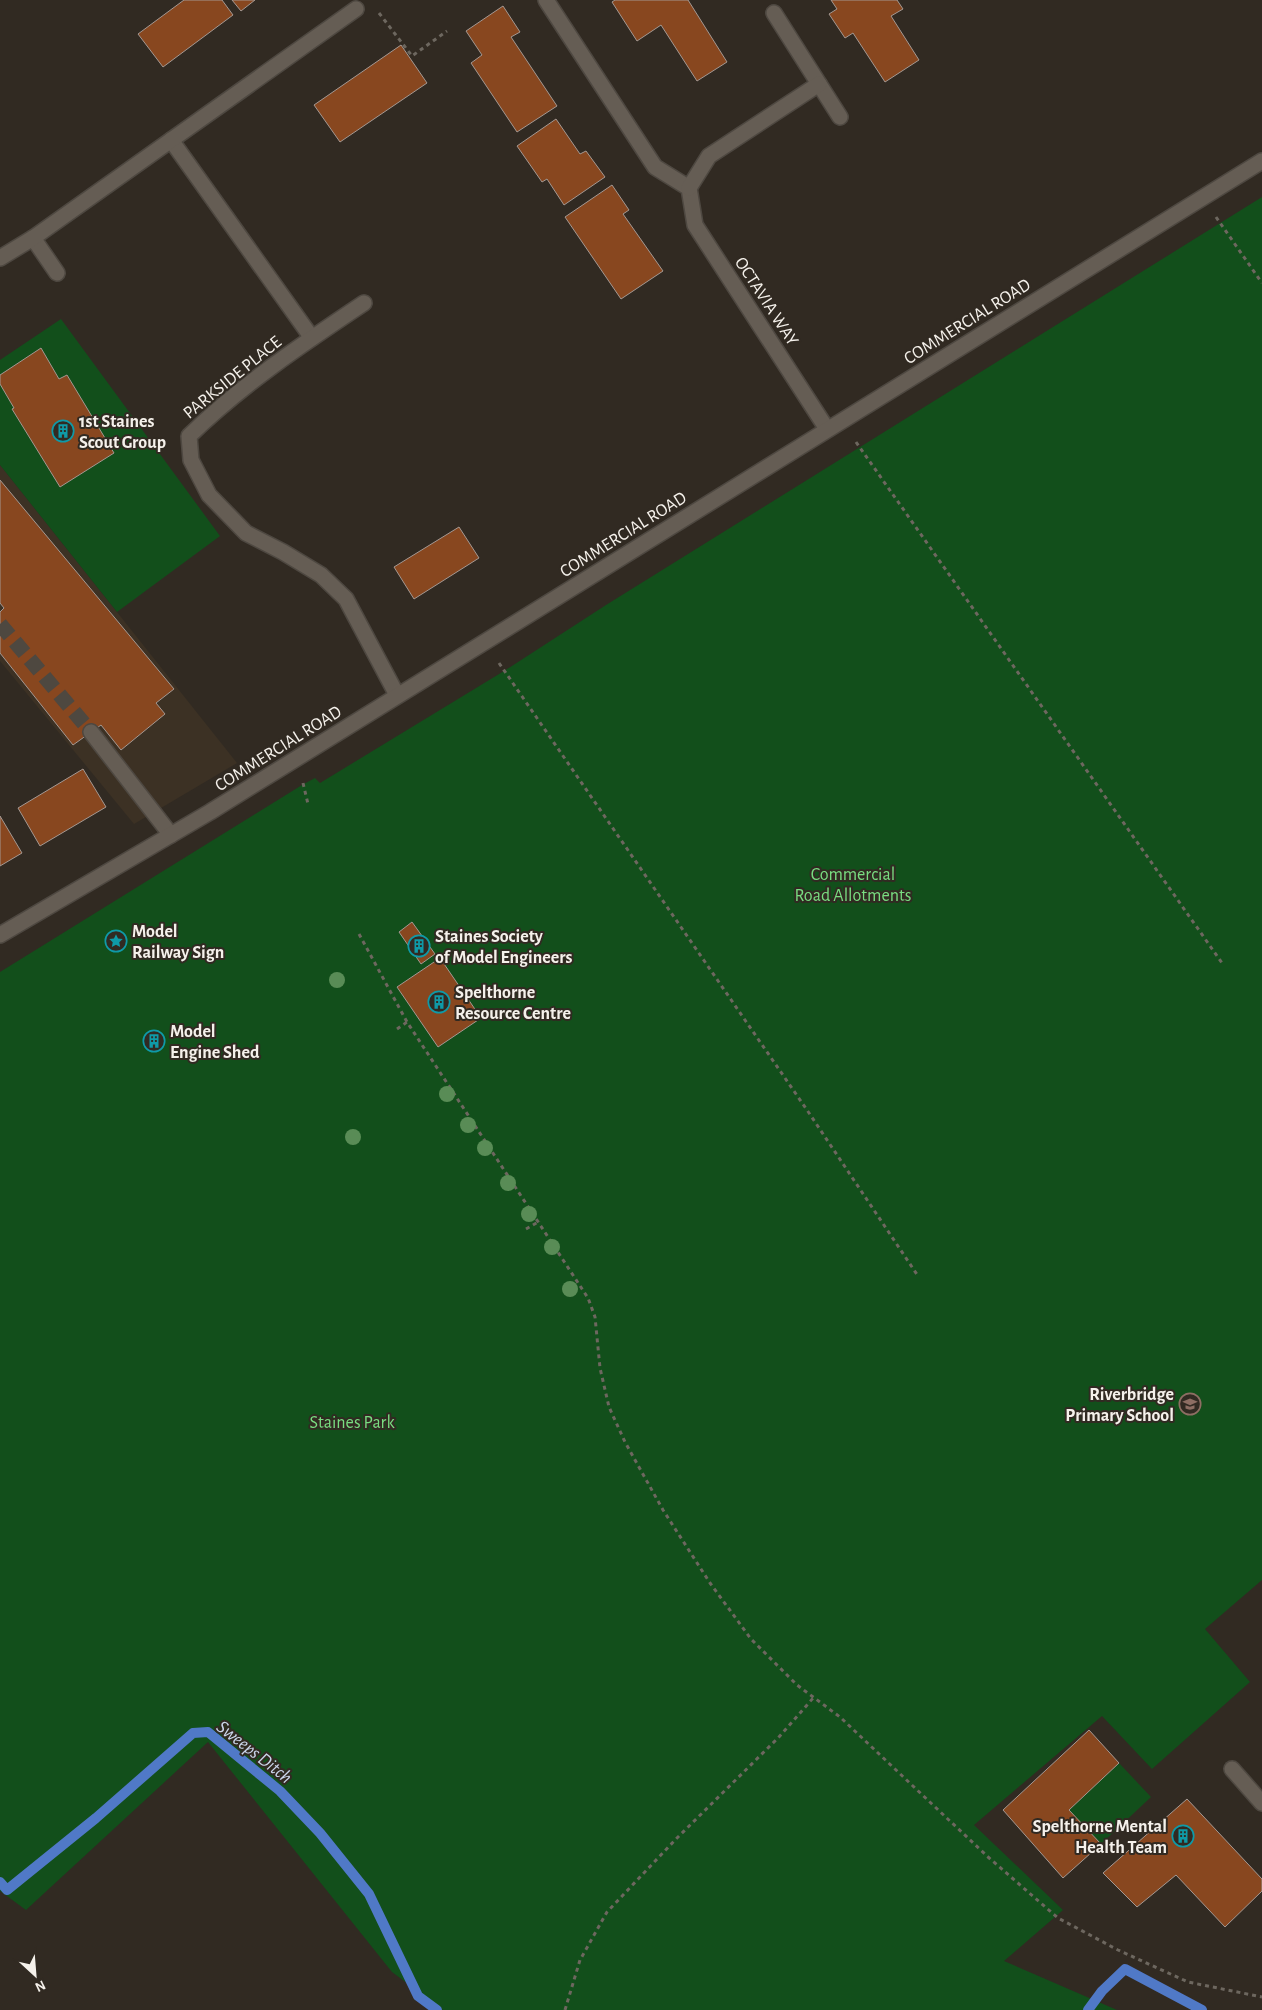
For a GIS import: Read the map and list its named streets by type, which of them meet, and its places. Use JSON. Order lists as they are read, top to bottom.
{
  "streets": {
    "street": ["OCTAVIA WAY", "COMMERCIAL ROAD", "PARKSIDE PLACE"]
  },
  "crossings": [
    ["OCTAVIA WAY", "COMMERCIAL ROAD"],
    ["COMMERCIAL ROAD", "PARKSIDE PLACE"]
  ],
  "water": ["Sweeps Ditch"],
  "parks": ["Commercial Road Allotments", "Staines Park"],
  "places": {
    "building": [
      "1st Staines Scout Group",
      "Staines Society of Model Engineers",
      "Spelthorne Resource Centre",
      "Model Engine Shed",
      "Spelthorne Mental Health Team"
    ],
    "place": ["Model Railway Sign"],
    "school or university": ["Riverbridge Primary School"]
  },
  "north": "bottom right"
}
